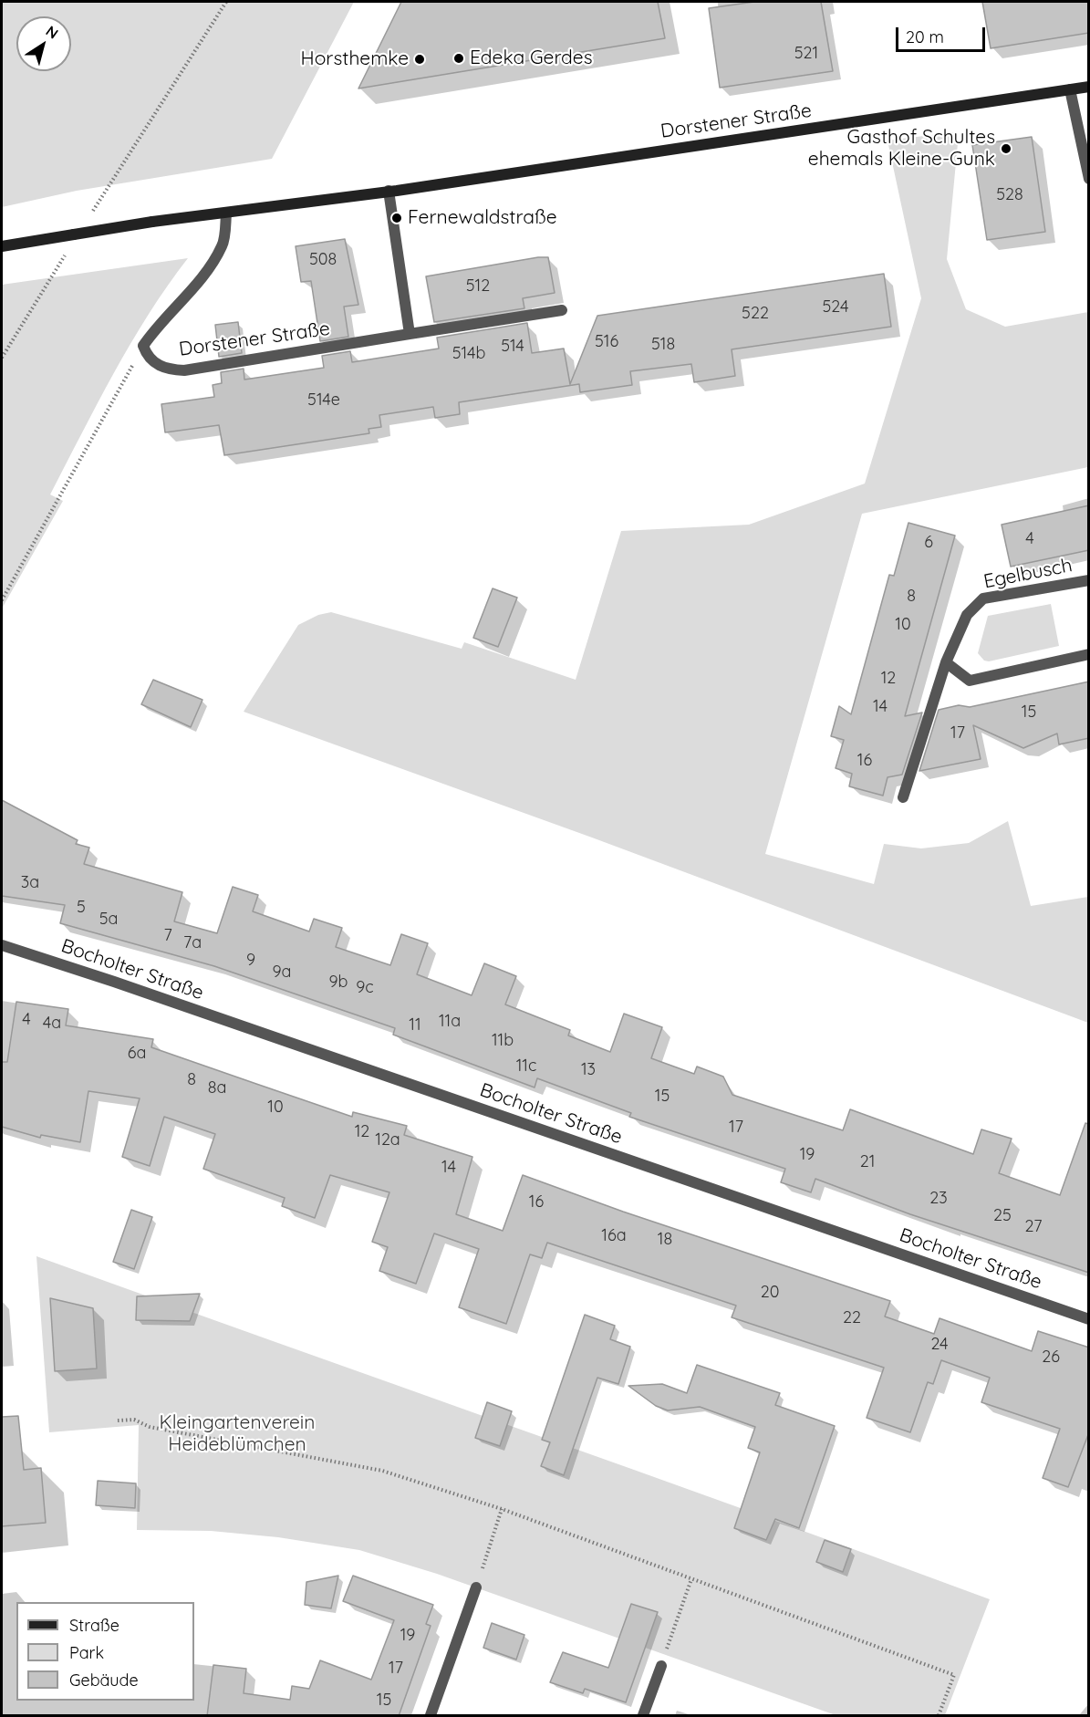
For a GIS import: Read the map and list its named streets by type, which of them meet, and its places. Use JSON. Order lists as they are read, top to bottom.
{
  "streets": {
    "main road": ["Dorstener Straße"],
    "street": ["Egelbusch", "Bocholter Straße"]
  },
  "parks": ["Kleingartenverein Heideblümchen"],
  "places": [
    "Edeka Gerdes",
    "Horsthemke",
    "Gasthof Schultes ehemals Kleine-Gunk",
    "Fernewaldstraße"
  ],
  "house_numbers": [
    "521",
    "528",
    "508",
    "512",
    "524",
    "522",
    "516",
    "518",
    "514",
    "514b",
    "514e",
    "4",
    "6",
    "8",
    "10",
    "12",
    "14",
    "15",
    "17",
    "16",
    "3a",
    "5",
    "5a",
    "7",
    "7a",
    "9",
    "9a",
    "9b",
    "9c",
    "4",
    "11a",
    "4a",
    "11",
    "11b",
    "6a",
    "11c",
    "13",
    "8",
    "8a",
    "15",
    "10",
    "17",
    "12",
    "12a",
    "19",
    "21",
    "14",
    "23",
    "16",
    "25",
    "27",
    "16a",
    "18",
    "20",
    "22",
    "24",
    "26",
    "19",
    "17",
    "15"
  ],
  "legend": ["Straße", "Park", "Gebäude"],
  "scale_bar": "20 m",
  "north": "top right"
}
